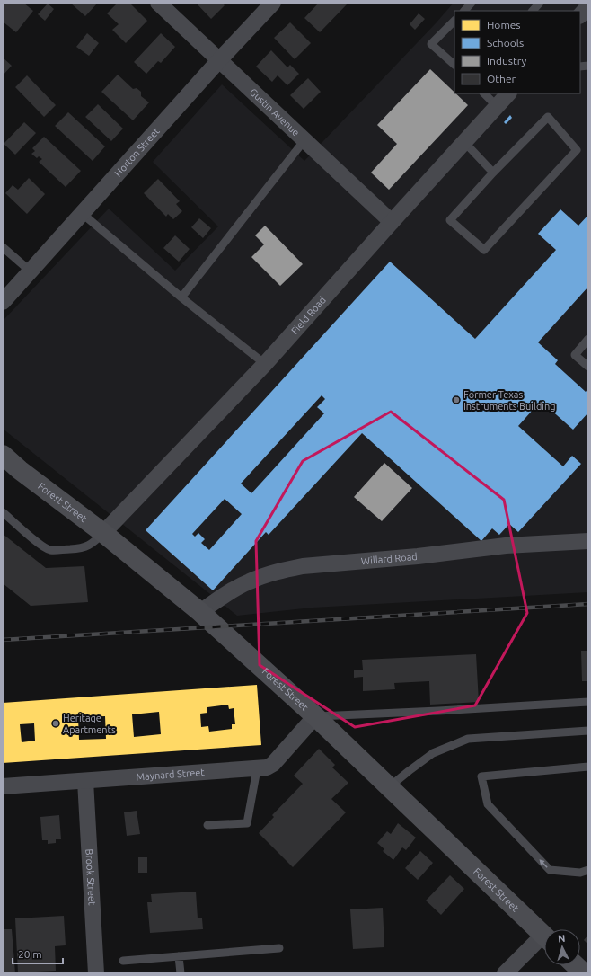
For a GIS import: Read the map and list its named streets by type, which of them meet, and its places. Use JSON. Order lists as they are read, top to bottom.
{
  "streets": {
    "main road": ["Forest Street"],
    "street": [
      "Gustin Avenue",
      "Horton Street",
      "Field Road",
      "Willard Road",
      "Maynard Street",
      "Brook Street"
    ]
  },
  "crossings": [
    ["Gustin Avenue", "Horton Street"],
    ["Gustin Avenue", "Field Road"],
    ["Field Road", "Forest Street"],
    ["Forest Street", "Willard Road"],
    ["Forest Street", "Maynard Street"],
    ["Maynard Street", "Brook Street"]
  ],
  "places": ["Former Texas Instruments Building", "Heritage Apartments"],
  "legend": [
    "Homes",
    "Schools",
    "Industry",
    "Other"
  ],
  "scale_bar": "20 m",
  "north": "top"
}
